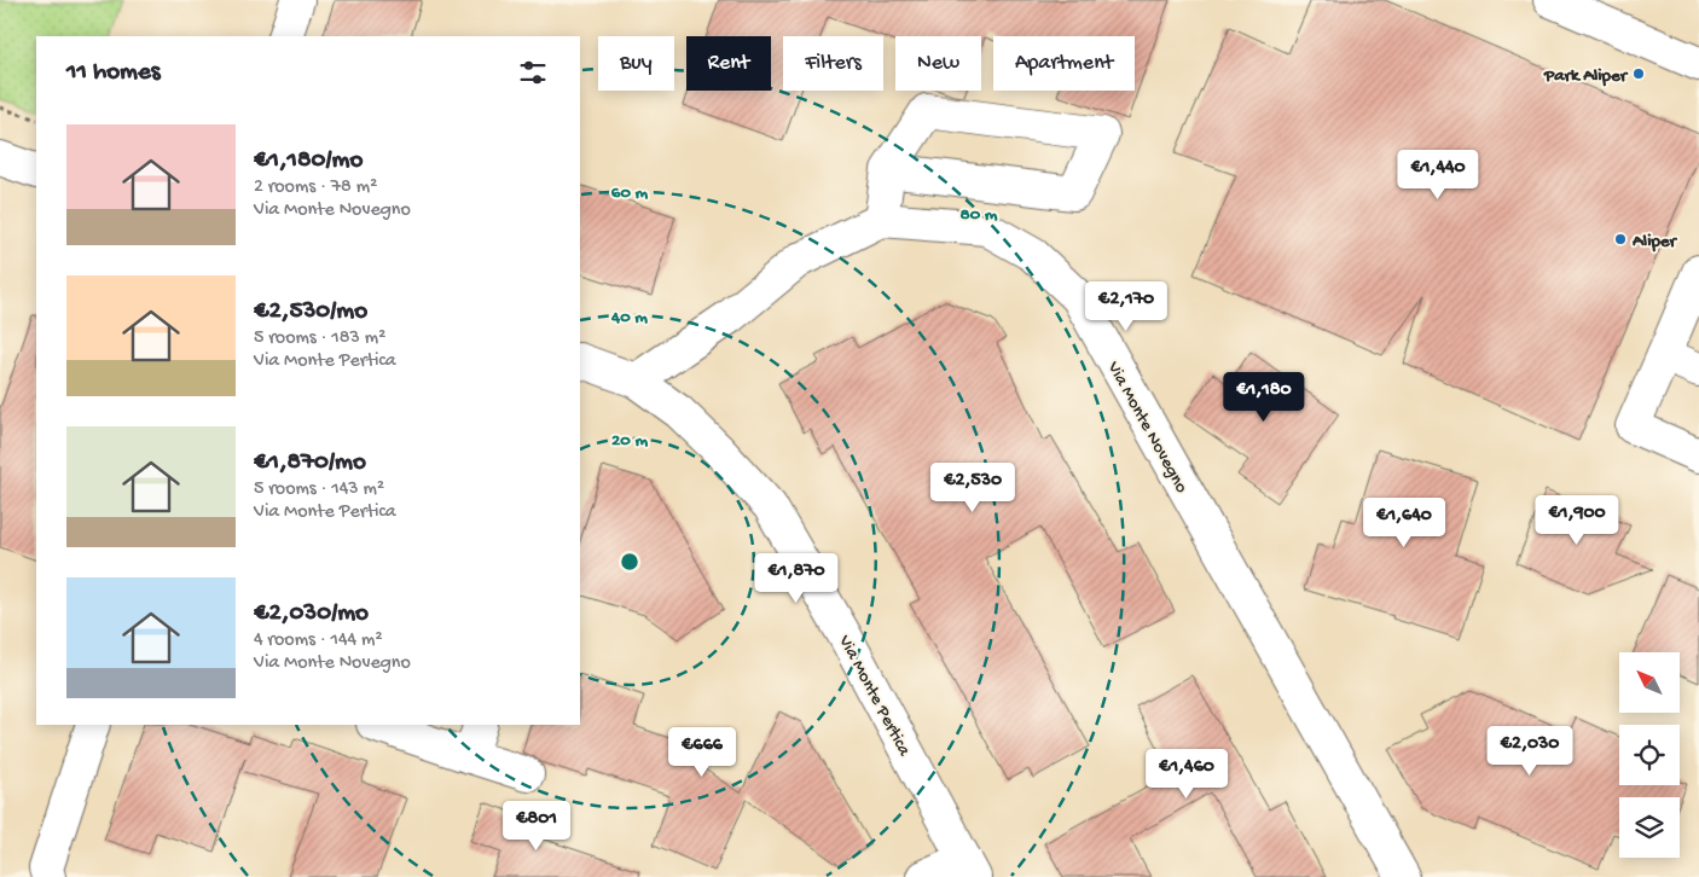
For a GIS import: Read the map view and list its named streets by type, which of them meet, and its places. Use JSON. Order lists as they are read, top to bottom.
{
  "streets": {
    "street": ["Via Monte Novegno", "Via Monte Pertica"]
  },
  "places": ["Park Aliper", "Aliper"],
  "north": "top left",
  "page": {
    "chip": [
      "Buy",
      "Rent",
      "Filters",
      "New",
      "Apartment"
    ],
    "heading": "11 homes",
    "list": [
      {
        "name": "€1,180/mo",
        "note": "2 rooms · 78 m² · Via Monte Novegno"
      },
      {
        "name": "€2,530/mo",
        "note": "5 rooms · 183 m² · Via Monte Pertica"
      },
      {
        "name": "€1,870/mo",
        "note": "5 rooms · 143 m² · Via Monte Pertica"
      },
      {
        "name": "€2,030/mo",
        "note": "4 rooms · 144 m² · Via Monte Novegno"
      }
    ],
    "price": [
      "€1,440",
      "€2,170",
      "€1,180",
      "€2,530",
      "€1,900",
      "€1,640",
      "€1,870",
      "€2,030",
      "€666",
      "€1,460",
      "€801"
    ]
  },
  "rings": [
    "60 m",
    "80 m",
    "40 m",
    "20 m"
  ]
}
